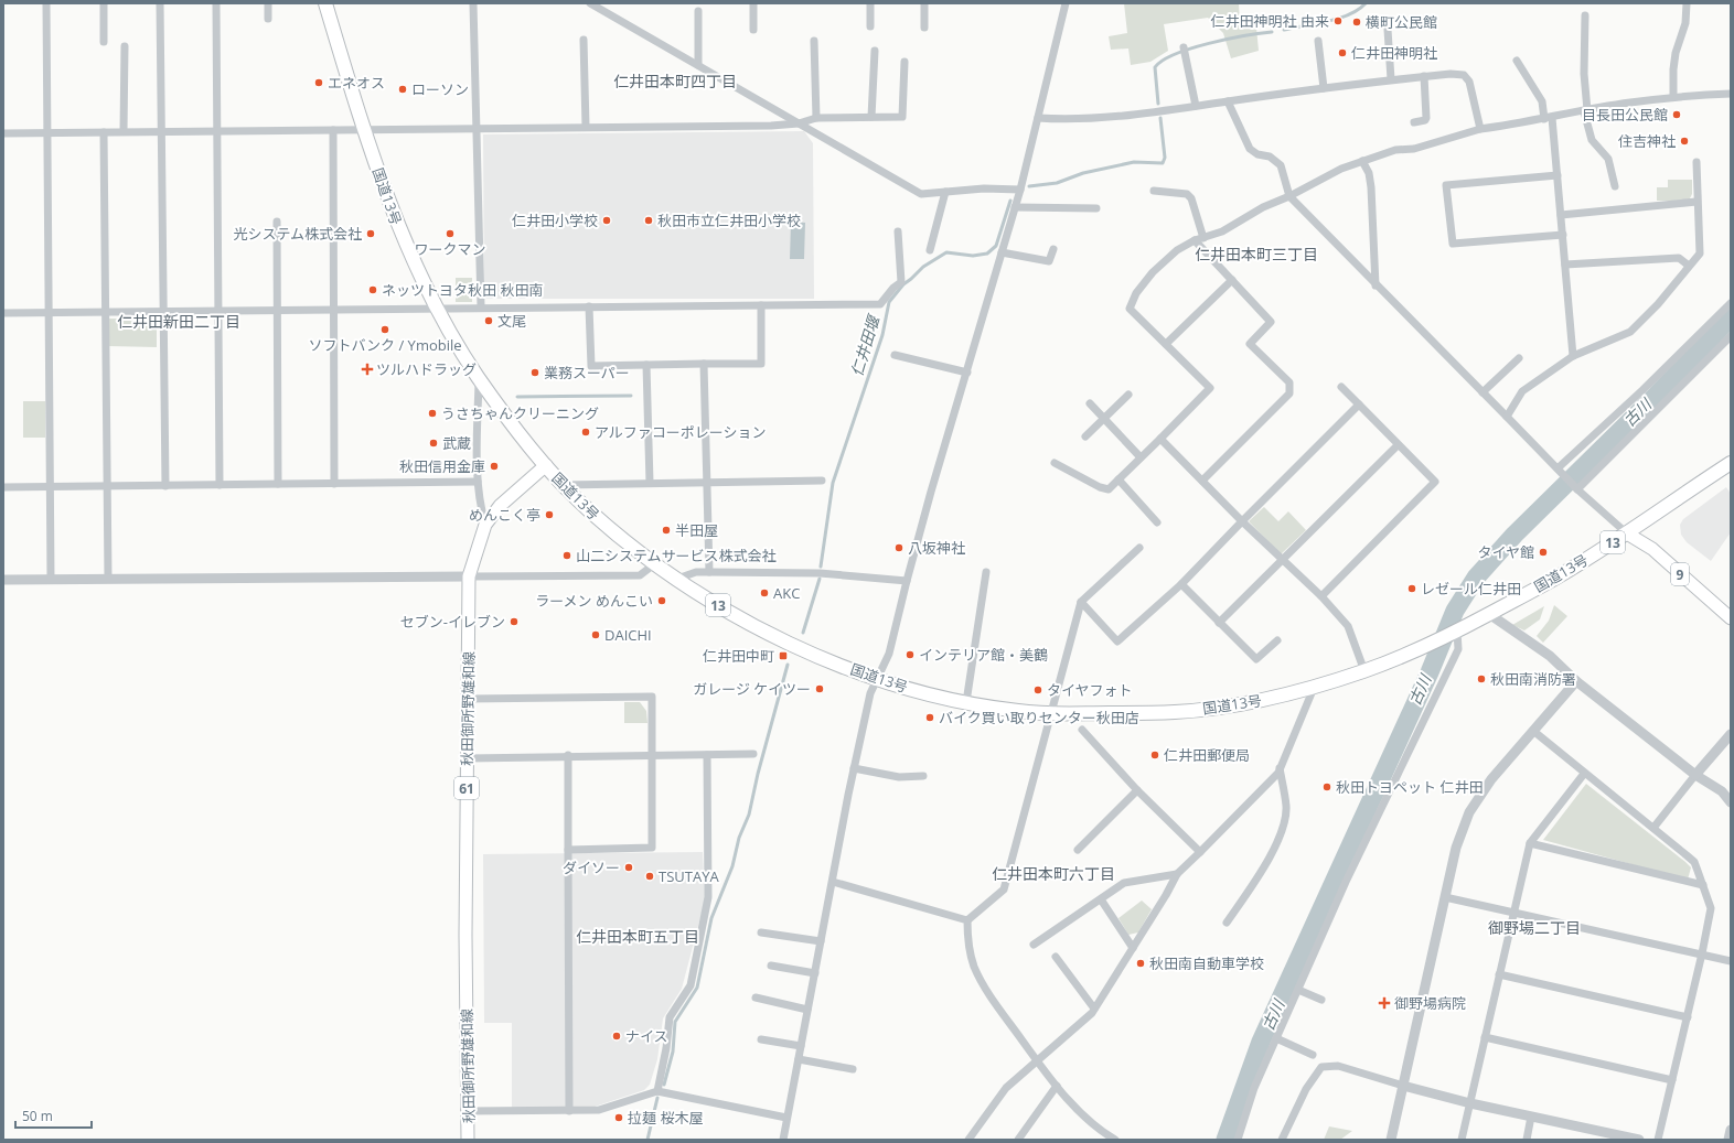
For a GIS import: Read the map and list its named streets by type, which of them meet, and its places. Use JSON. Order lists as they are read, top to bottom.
{
  "streets": {
    "highway": ["国道13号", "13"],
    "main road": ["9", "秋田御所野雄和線", "61"]
  },
  "crossings": [
    ["国道13号", "9"],
    ["国道13号", "秋田御所野雄和線"]
  ],
  "districts": [
    "仁井田本町四丁目",
    "仁井田本町三丁目",
    "仁井田新田二丁目",
    "仁井田本町六丁目",
    "御野場二丁目",
    "仁井田本町五丁目"
  ],
  "water": ["仁井田堰", "古川"],
  "places": {
    "other": [
      "仁井田神明社 由来",
      "横町公民館",
      "仁井田神明社",
      "エネオス",
      "ローソン",
      "目長田公民館",
      "住吉神社",
      "仁井田小学校",
      "秋田市立仁井田小学校",
      "光システム株式会社",
      "ワークマン",
      "ネッツトヨタ秋田 秋田南",
      "文尾",
      "ソフトバンク / Ymobile",
      "業務スーパー",
      "うさちゃんクリーニング",
      "アルファコーポレーション",
      "武蔵",
      "秋田信用金庫",
      "めんこく亭",
      "半田屋",
      "八坂神社",
      "タイヤ館",
      "山二システムサービス株式会社",
      "レゼール仁井田",
      "AKC",
      "ラーメン めんこい",
      "セブン-イレブン",
      "DAICHI",
      "インテリア館・美鶴",
      "秋田南消防署",
      "ガレージ ケイツー",
      "タイヤフォト",
      "バイク買い取りセンター秋田店",
      "仁井田郵便局",
      "秋田トヨペット 仁井田",
      "ダイソー",
      "TSUTAYA",
      "秋田南自動車学校",
      "ナイス",
      "拉麺 桜木屋"
    ],
    "health": ["ツルハドラッグ", "御野場病院"],
    "transit": ["仁井田中町"]
  },
  "scale_bar": "50 m"
}
